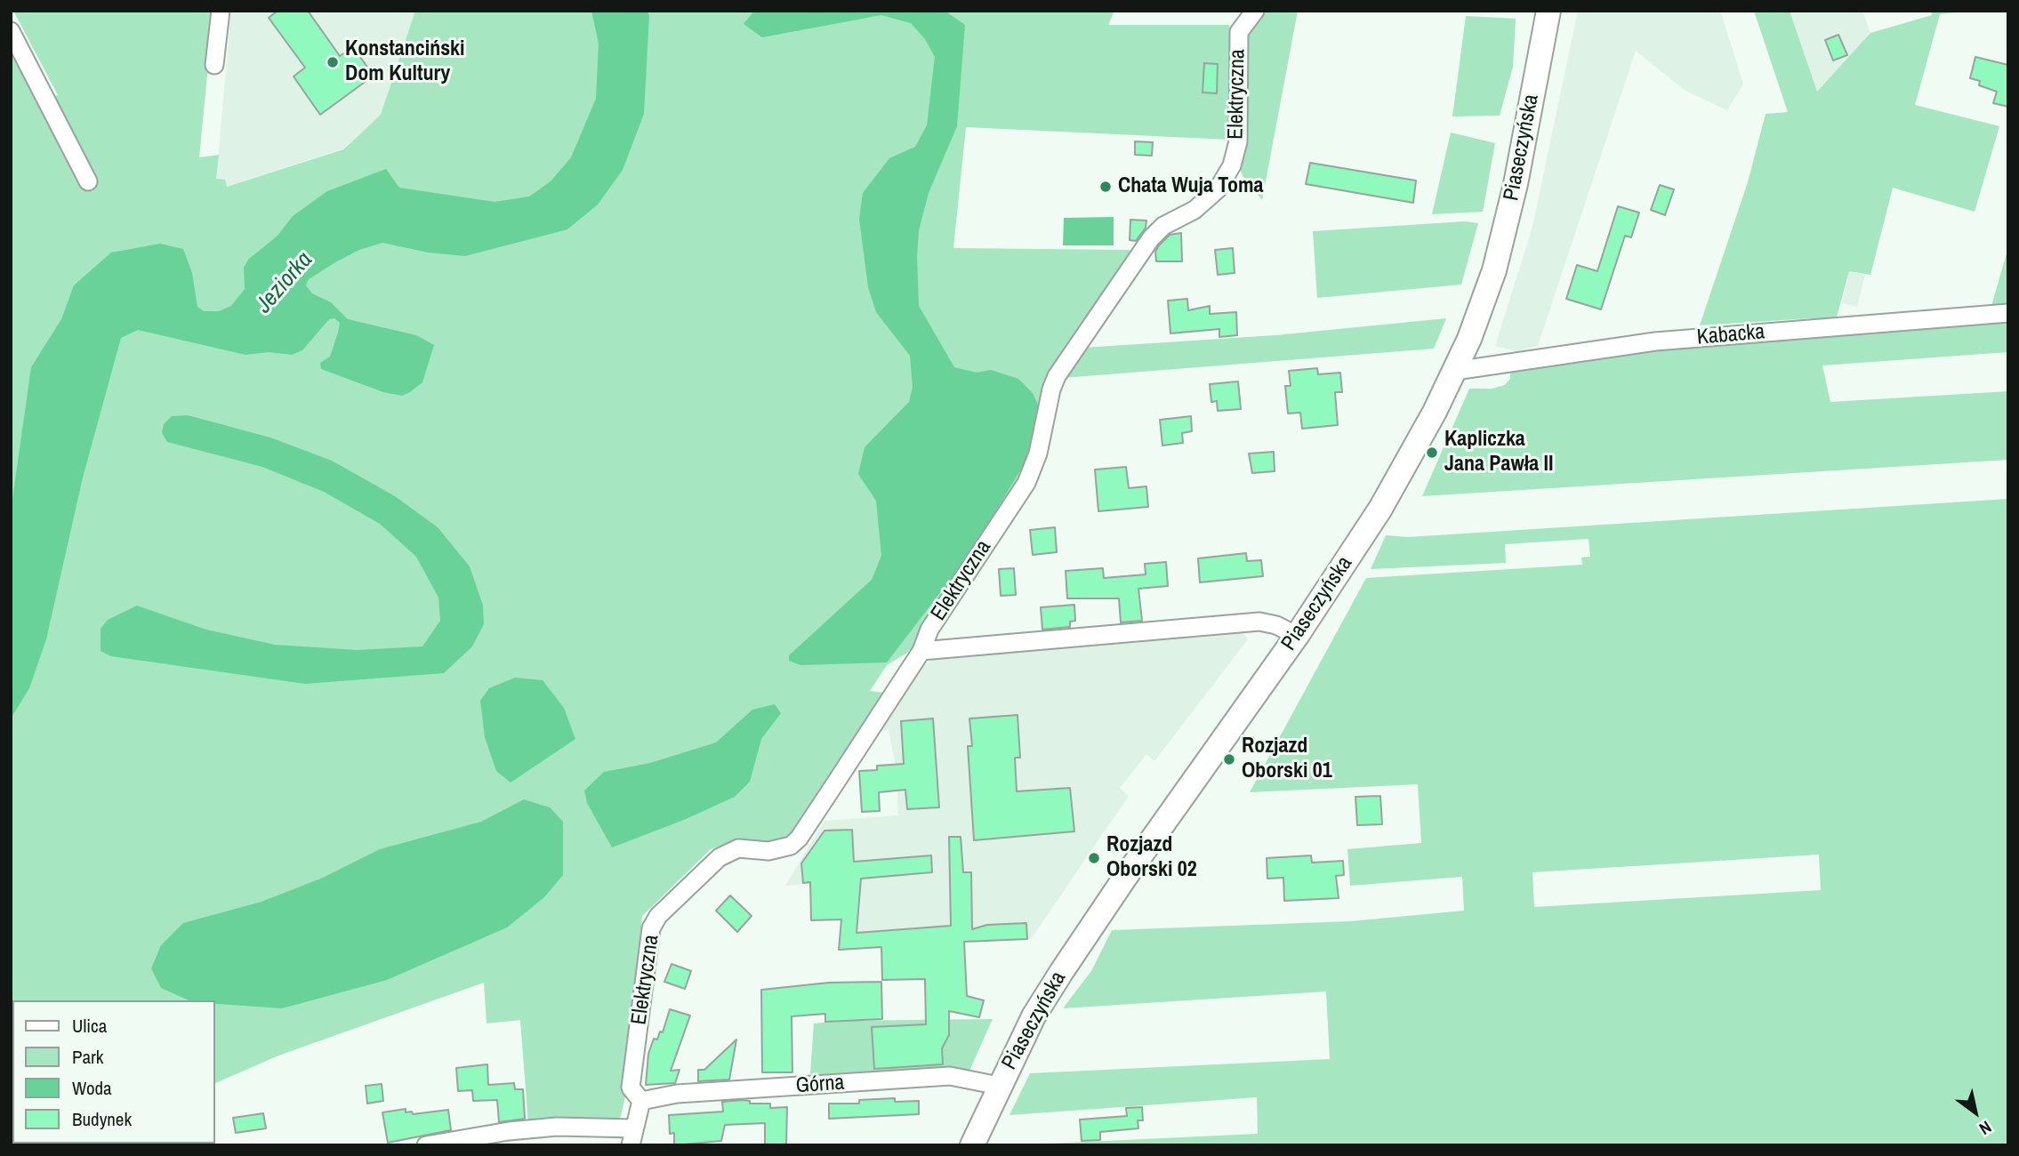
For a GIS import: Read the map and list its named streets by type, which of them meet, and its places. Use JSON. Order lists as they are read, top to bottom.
{
  "streets": {
    "main road": ["Piaseczyńska"],
    "street": ["Elektryczna", "Kabacka", "Górna"]
  },
  "crossings": [
    ["Elektryczna", "Górna"],
    ["Piaseczyńska", "Kabacka"],
    ["Piaseczyńska", "Górna"]
  ],
  "water": ["Jeziorka"],
  "places": [
    "Konstanciński Dom Kultury",
    "Chata Wuja Toma",
    "Kapliczka Jana Pawła II",
    "Rozjazd Oborski 01",
    "Rozjazd Oborski 02"
  ],
  "legend": [
    "Ulica",
    "Park",
    "Woda",
    "Budynek"
  ],
  "north": "bottom right"
}
